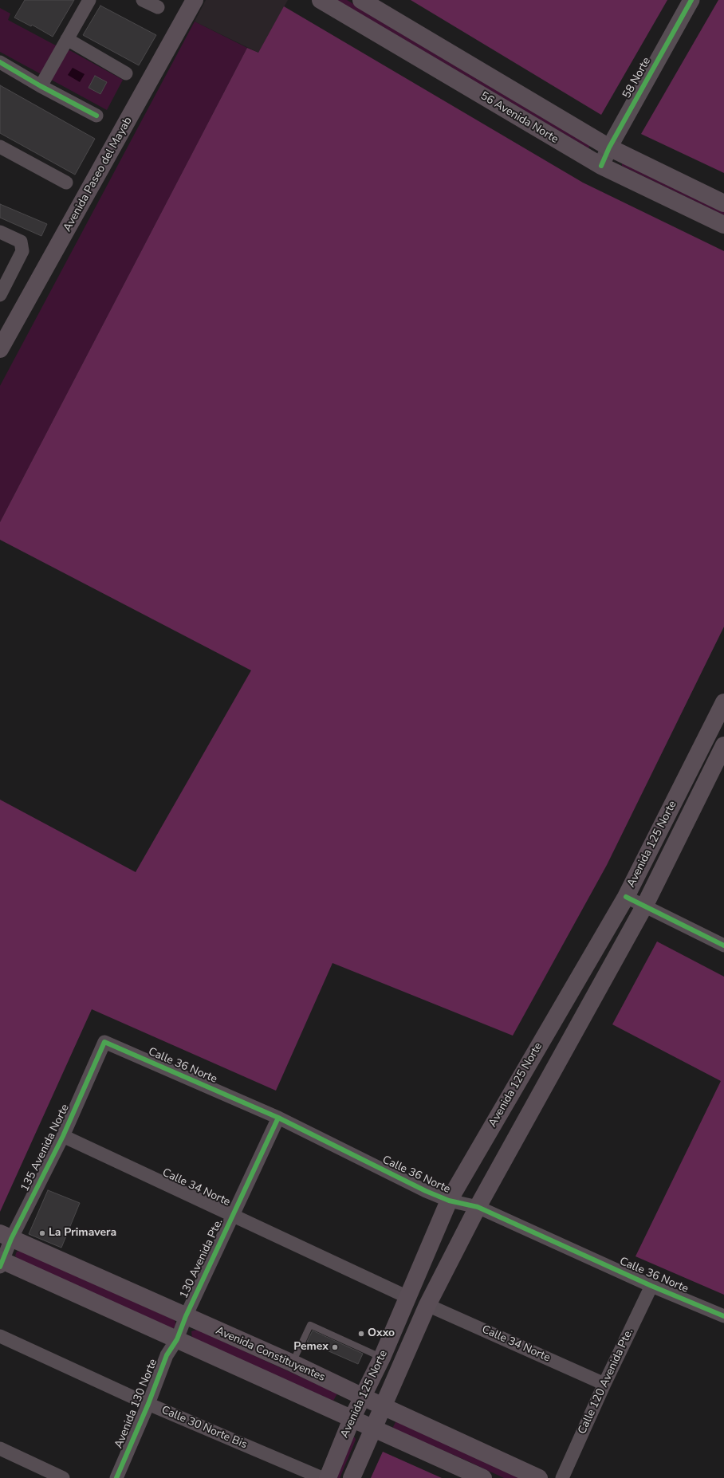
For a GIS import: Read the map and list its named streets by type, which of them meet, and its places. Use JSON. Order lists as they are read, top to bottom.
{
  "streets": {
    "main road": [
      "56 Avenida Norte",
      "Avenida Paseo del Mayab",
      "Avenida 125 Norte",
      "Avenida Constituyentes"
    ],
    "street": [
      "58 Norte",
      "Calle 36 Norte",
      "135 Avenida Norte",
      "Calle 34 Norte",
      "130 Avenida Pte.",
      "Calle 120 Avenida Pte.",
      "Avenida 130 Norte",
      "Calle 30 Norte Bis"
    ]
  },
  "crossings": [
    ["58 Norte", "56 Avenida Norte"],
    ["Avenida 125 Norte", "Calle 36 Norte"],
    ["Avenida 125 Norte", "Calle 34 Norte"],
    ["Avenida 125 Norte", "Avenida Constituyentes"],
    ["Calle 36 Norte", "135 Avenida Norte"],
    ["Calle 36 Norte", "130 Avenida Pte."],
    ["Calle 36 Norte", "Calle 120 Avenida Pte."],
    ["135 Avenida Norte", "Calle 34 Norte"],
    ["135 Avenida Norte", "Avenida Constituyentes"],
    ["Calle 34 Norte", "130 Avenida Pte."],
    ["Calle 34 Norte", "Calle 120 Avenida Pte."],
    ["130 Avenida Pte.", "Avenida Constituyentes"],
    ["130 Avenida Pte.", "Avenida 130 Norte"],
    ["Avenida 130 Norte", "Calle 30 Norte Bis"]
  ],
  "places": ["La Primavera", "Oxxo", "Pemex"]
}
